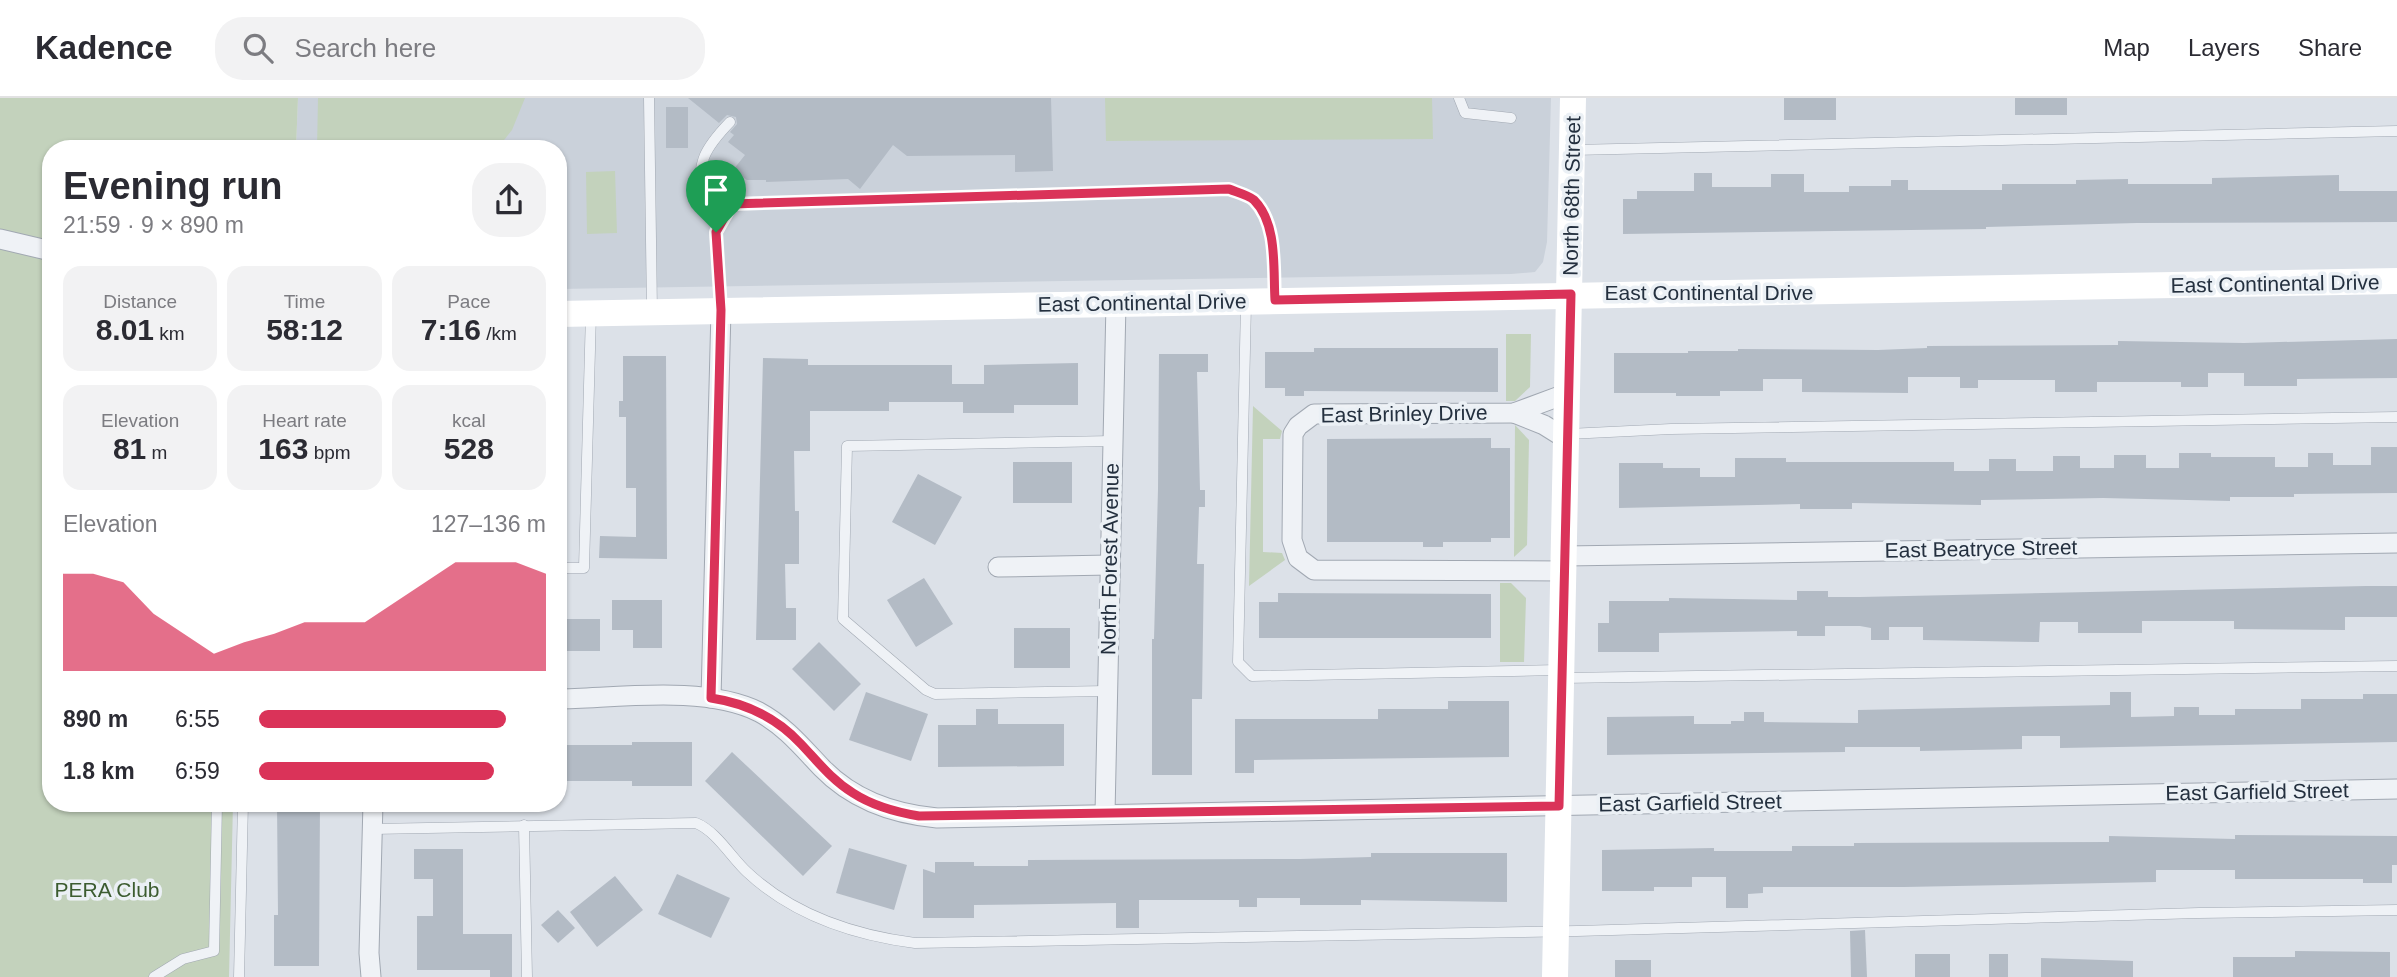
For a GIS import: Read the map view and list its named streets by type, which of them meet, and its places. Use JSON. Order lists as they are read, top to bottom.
{
  "streets": {
    "street": [
      "North 68th Street",
      "East Continental Drive",
      "East Brinley Drive",
      "East Beatryce Street",
      "North Forest Avenue",
      "East Garfield Street"
    ]
  },
  "crossings": [
    ["North 68th Street", "East Continental Drive"],
    ["North 68th Street", "East Brinley Drive"],
    ["North 68th Street", "East Beatryce Street"],
    ["North 68th Street", "East Garfield Street"],
    ["East Continental Drive", "North Forest Avenue"],
    ["East Brinley Drive", "East Beatryce Street"],
    ["North Forest Avenue", "East Garfield Street"]
  ],
  "parks": ["PERA Club"],
  "page": {
    "header": "Kadence",
    "search": "Search here",
    "nav": ["Map", "Layers", "Share"],
    "heading": ["Evening run", "21:59 · 9 × 890 m"],
    "stats": [
      ["Distance", "8.01 km"],
      ["Time", "58:12"],
      ["Pace", "7:16 /km"],
      ["Elevation", "81 m"],
      ["Heart rate", "163 bpm"],
      ["kcal", "528"]
    ],
    "chart": ["Elevation", "127–136 m"],
    "list": [
      {
        "name": "890 m",
        "note": "6:55"
      },
      {
        "name": "1.8 km",
        "note": "6:59"
      }
    ]
  }
}
